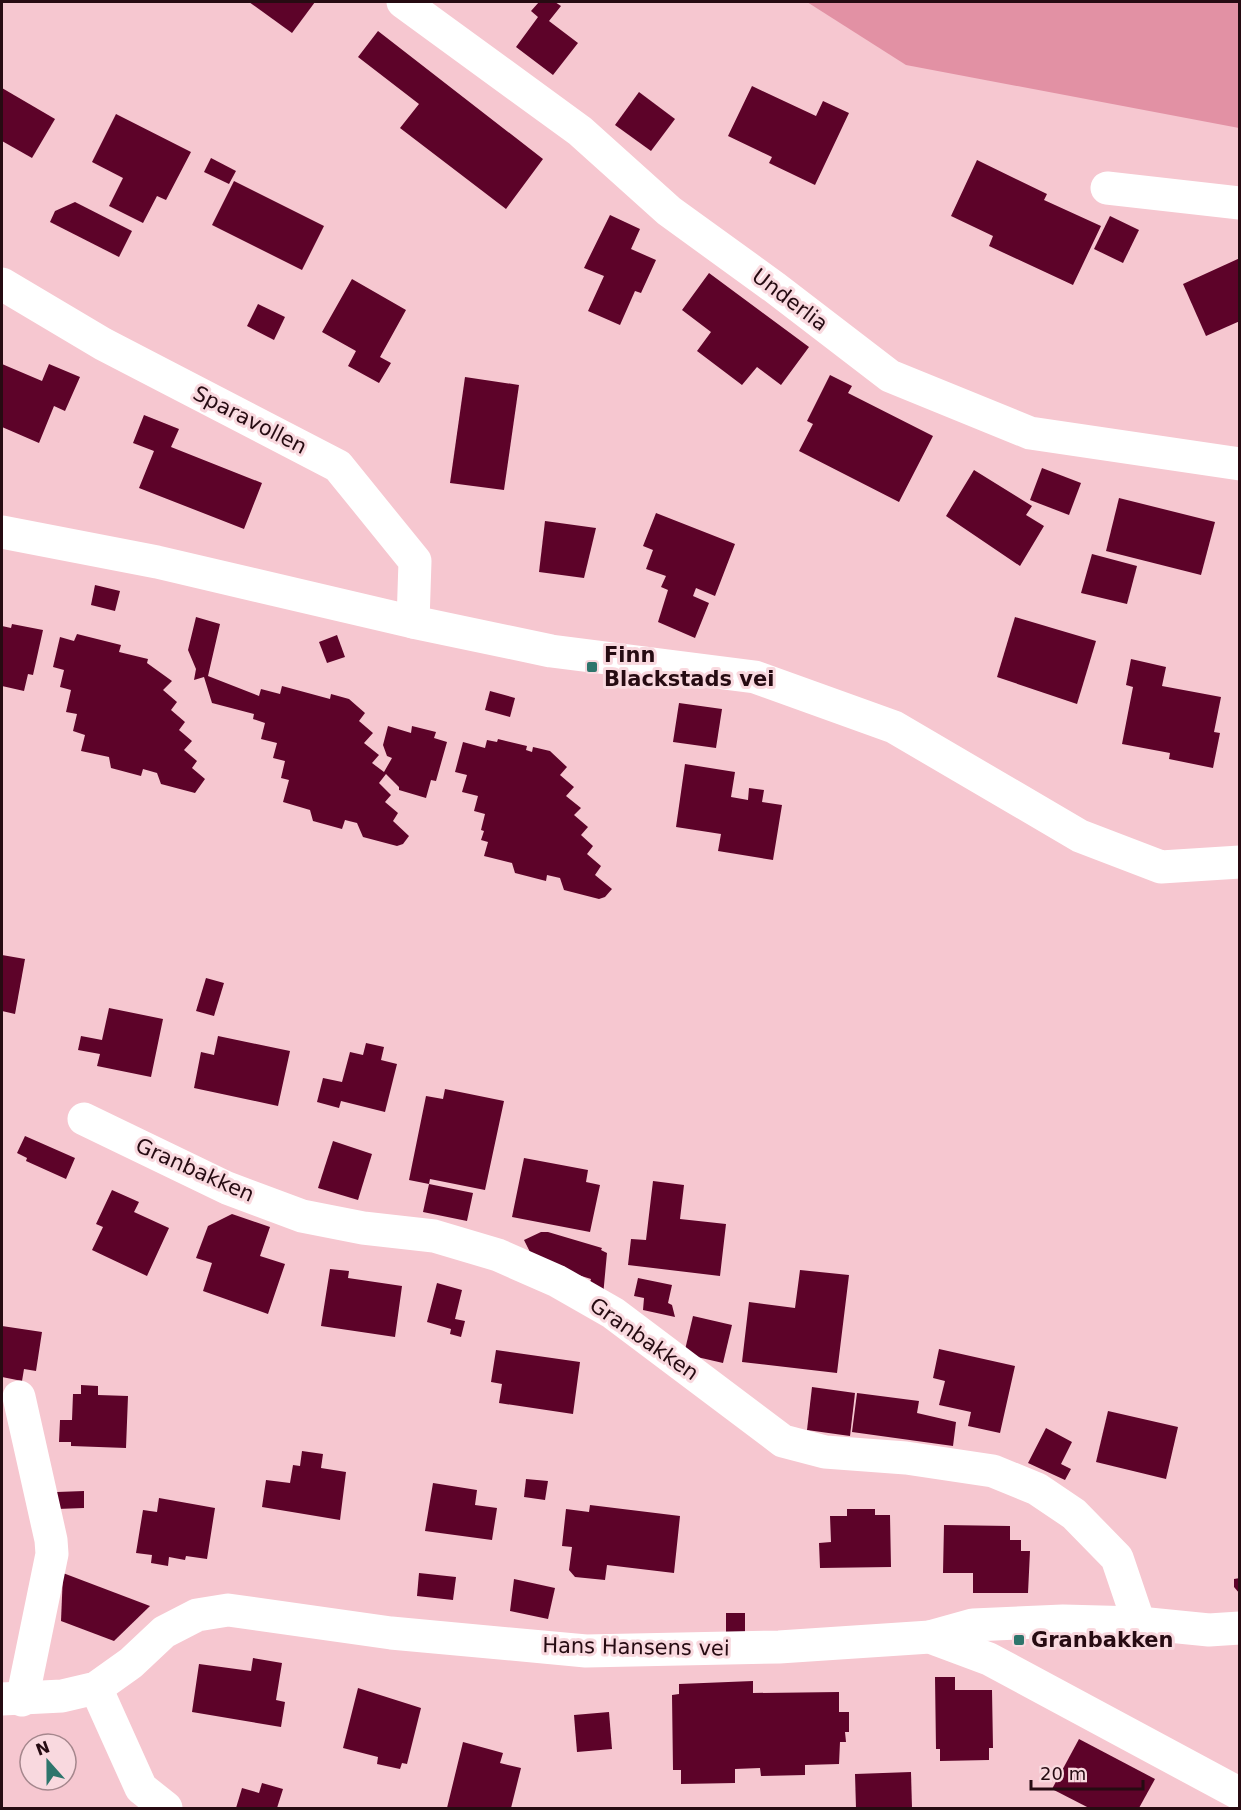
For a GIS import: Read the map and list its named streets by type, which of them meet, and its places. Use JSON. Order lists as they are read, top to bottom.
{
  "streets": {
    "street": [
      "Underlia",
      "Sparavollen",
      "Granbakken",
      "Hans Hansens vei"
    ]
  },
  "places": {
    "transit": ["Finn Blackstads vei", "Granbakken"]
  },
  "scale_bar": "20 m",
  "north": "top"
}
